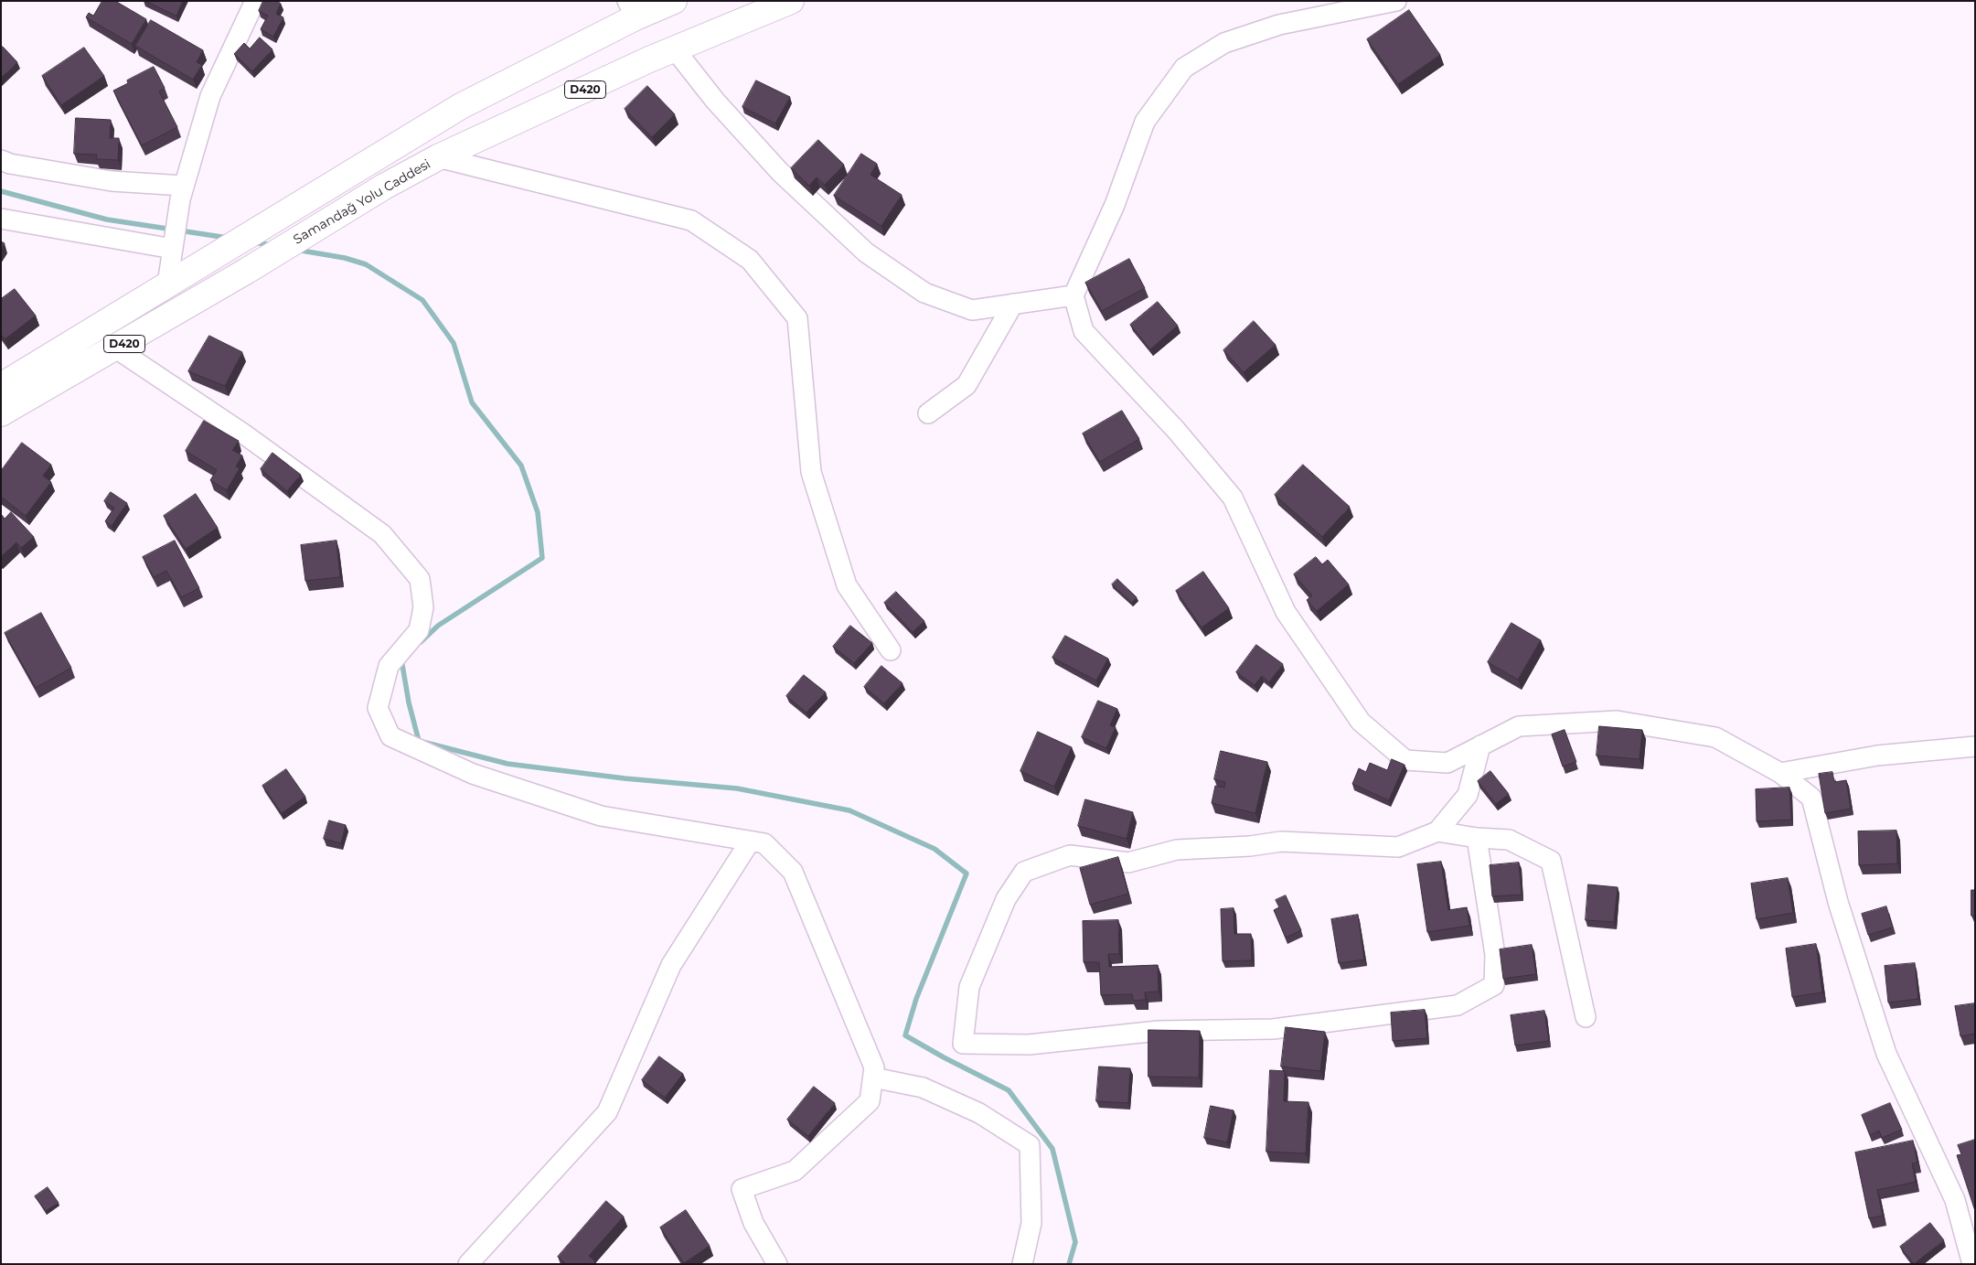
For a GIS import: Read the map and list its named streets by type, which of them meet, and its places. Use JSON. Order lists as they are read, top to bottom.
{
  "streets": {
    "highway": ["D420", "Samandağ Yolu Caddesi"]
  }
}
